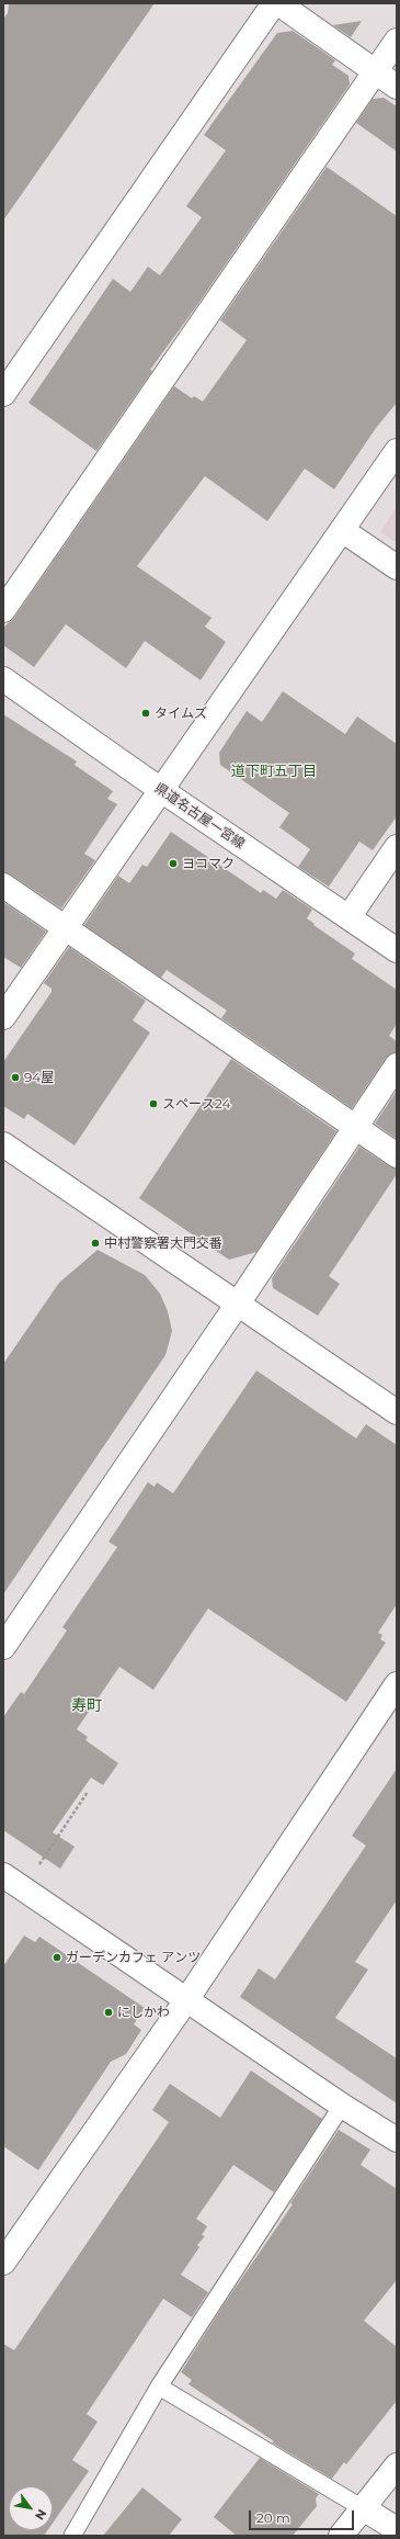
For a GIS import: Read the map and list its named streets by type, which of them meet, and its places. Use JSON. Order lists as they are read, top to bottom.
{
  "streets": {
    "street": ["県道名古屋一宮線"]
  },
  "districts": ["道下町五丁目", "寿町"],
  "places": [
    "タイムズ",
    "ヨコマク",
    "94屋",
    "スペース24",
    "中村警察署大門交番",
    "ガーデンカフェ アンツ",
    "にしかわ"
  ],
  "scale_bar": "20 m",
  "north": "bottom right"
}
